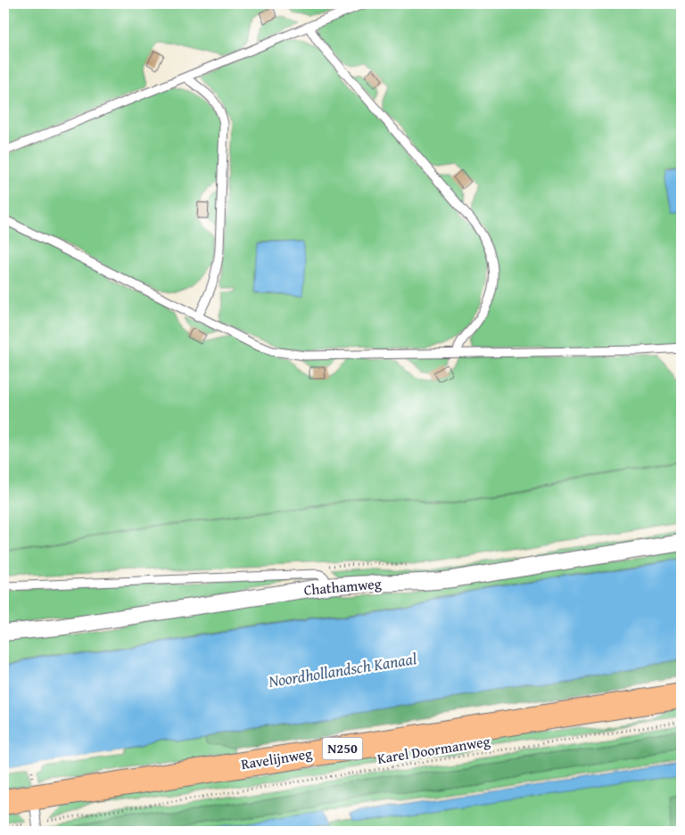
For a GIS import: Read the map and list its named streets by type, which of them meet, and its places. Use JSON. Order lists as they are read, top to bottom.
{
  "streets": {
    "main road": ["N250", "Ravelijnweg"],
    "street": ["Chathamweg"],
    "path": ["Karel Doormanweg"]
  },
  "water": ["Noordhollandsch Kanaal"]
}
